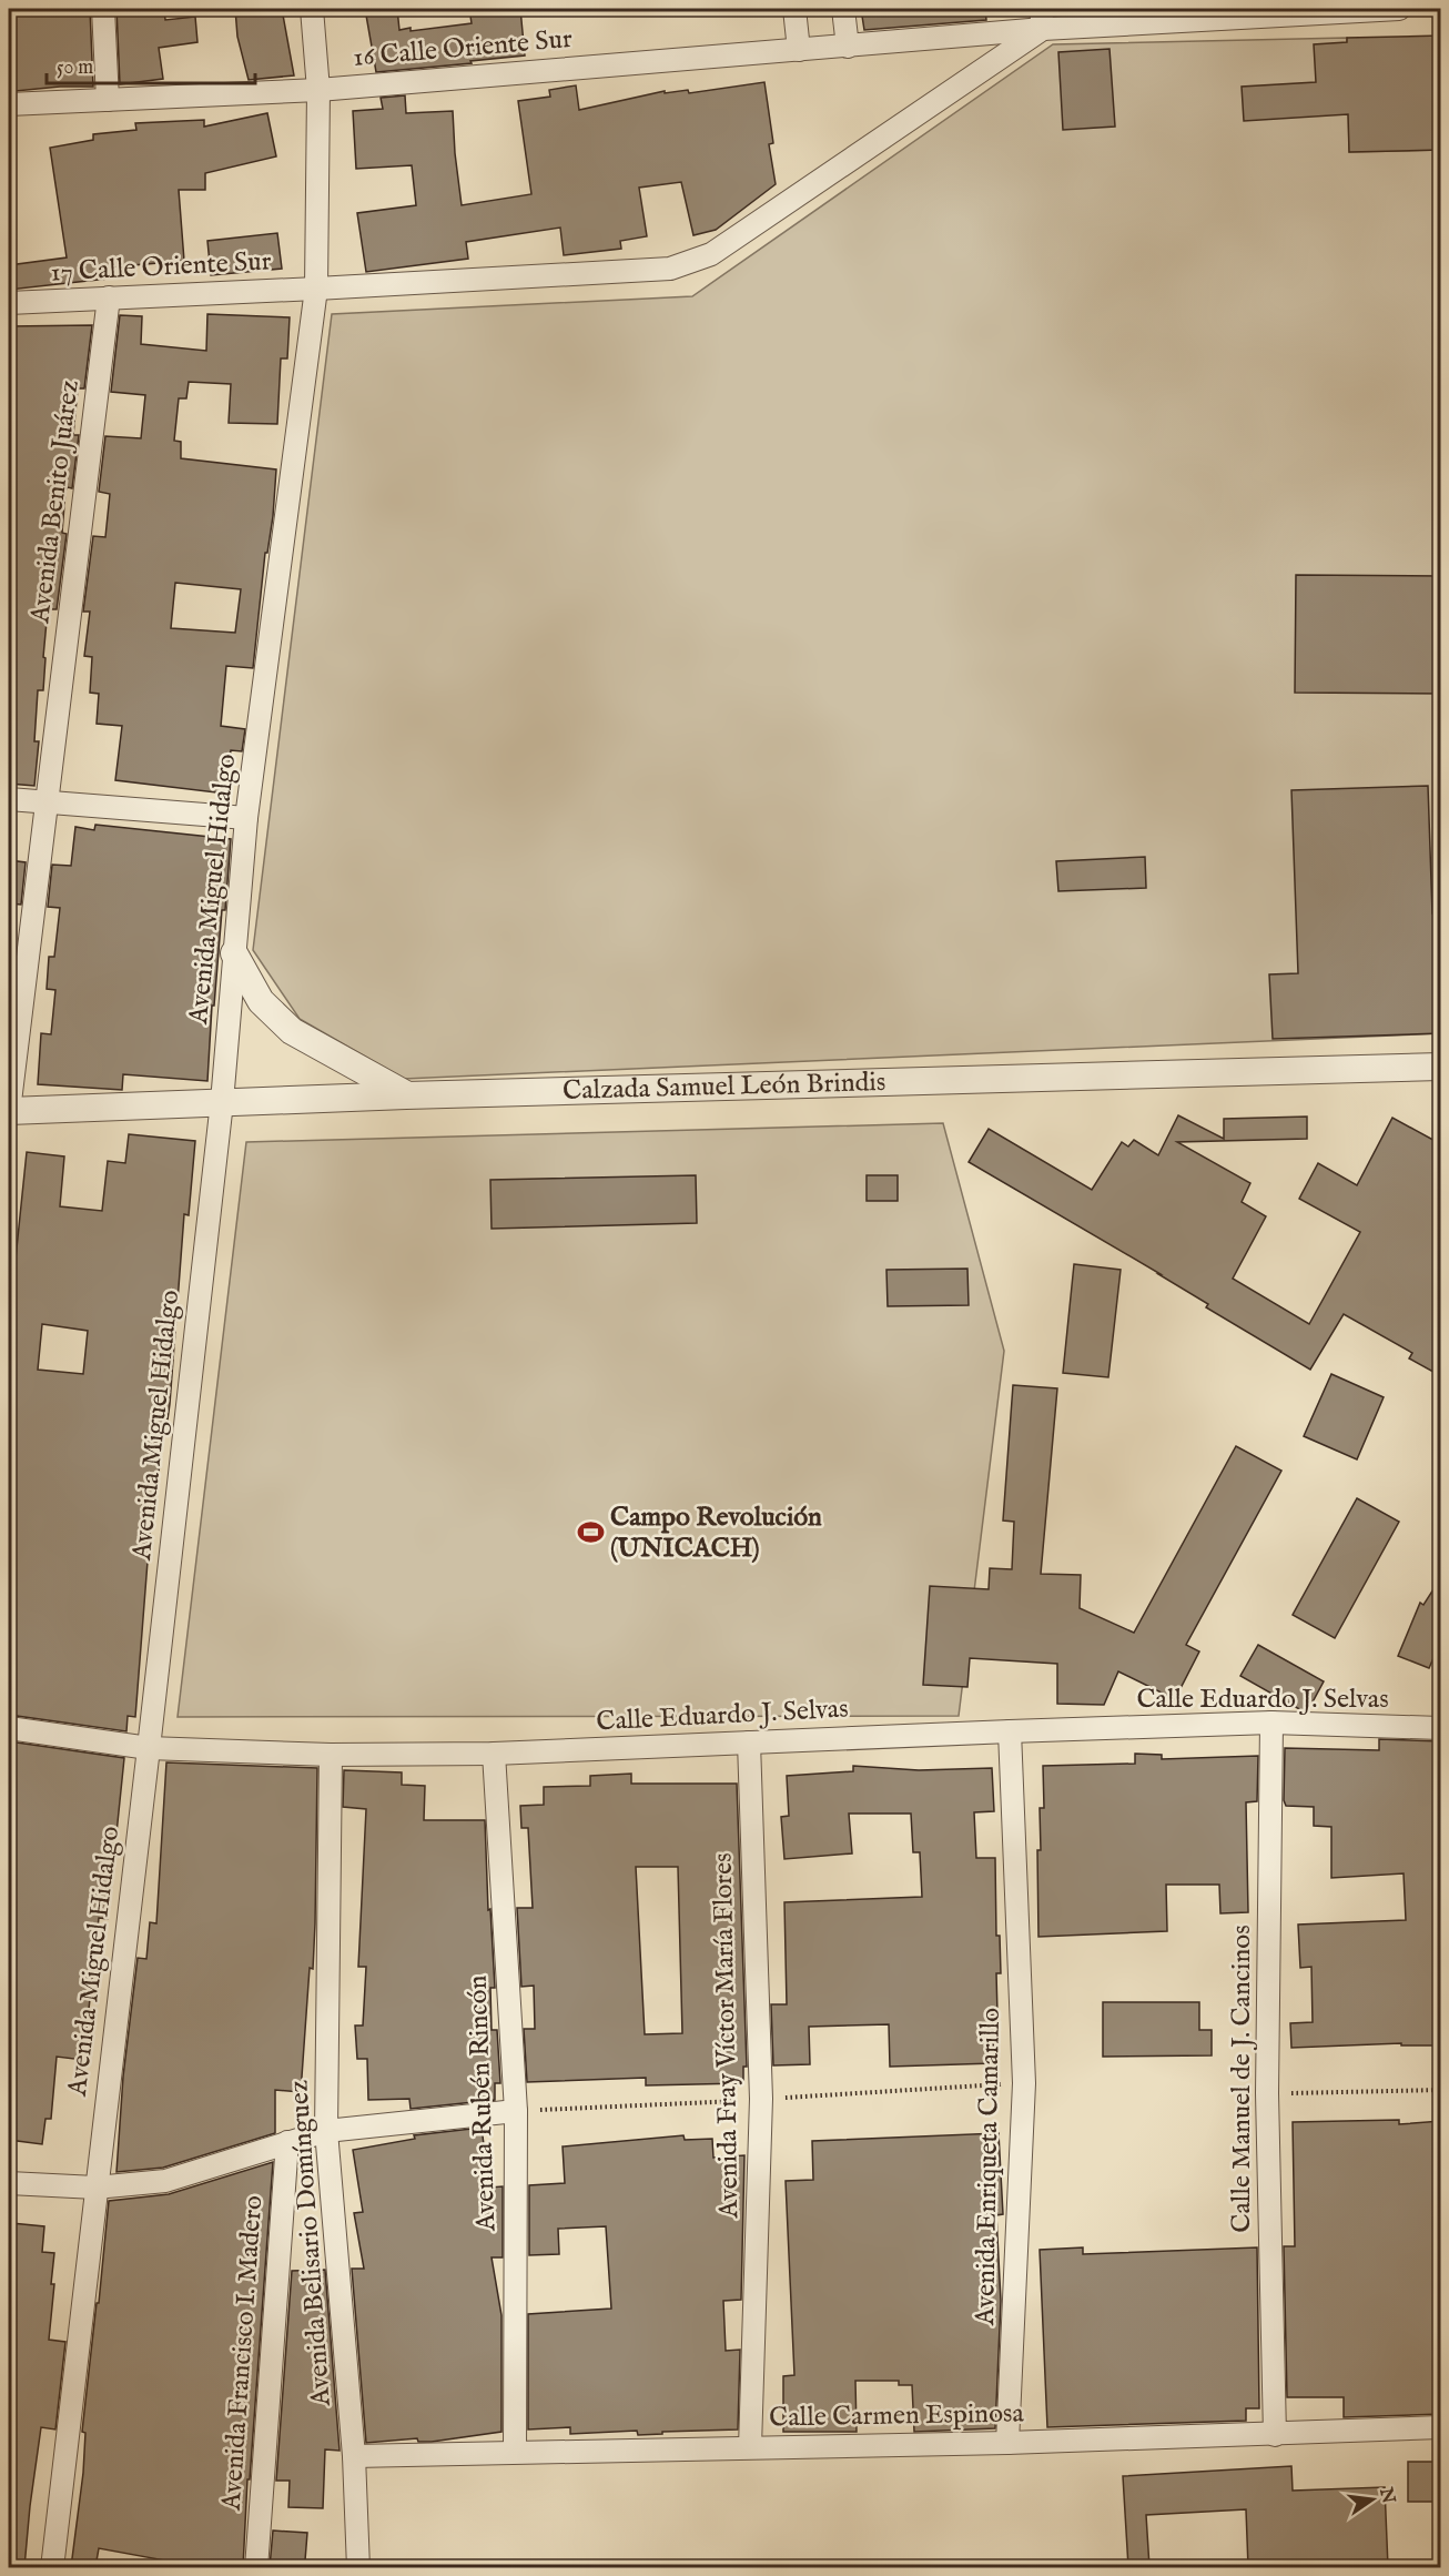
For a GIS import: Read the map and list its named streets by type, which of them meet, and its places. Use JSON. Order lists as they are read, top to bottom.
{
  "streets": {
    "street": [
      "16 Calle Oriente Sur",
      "17 Calle Oriente Sur",
      "Avenida Benito Juárez",
      "Avenida Miguel Hidalgo",
      "Calzada Samuel León Brindis",
      "Calle Eduardo J. Selvas",
      "Avenida Fray Víctor María Flores",
      "Calle Manuel de J. Cancinos",
      "Avenida Rubén Rincón",
      "Avenida Enriqueta Camarillo",
      "Avenida Belisario Domínguez",
      "Avenida Francisco I. Madero",
      "Calle Carmen Espinosa"
    ]
  },
  "crossings": [
    ["16 Calle Oriente Sur", "17 Calle Oriente Sur"],
    ["16 Calle Oriente Sur", "Avenida Miguel Hidalgo"],
    ["17 Calle Oriente Sur", "Avenida Benito Juárez"],
    ["17 Calle Oriente Sur", "Avenida Miguel Hidalgo"],
    ["Avenida Benito Juárez", "Calzada Samuel León Brindis"],
    ["Avenida Miguel Hidalgo", "Calzada Samuel León Brindis"],
    ["Avenida Miguel Hidalgo", "Calle Eduardo J. Selvas"],
    ["Calle Eduardo J. Selvas", "Avenida Fray Víctor María Flores"],
    ["Calle Eduardo J. Selvas", "Calle Manuel de J. Cancinos"],
    ["Calle Eduardo J. Selvas", "Avenida Rubén Rincón"],
    ["Calle Eduardo J. Selvas", "Avenida Enriqueta Camarillo"],
    ["Calle Eduardo J. Selvas", "Avenida Belisario Domínguez"],
    ["Avenida Fray Víctor María Flores", "Calle Carmen Espinosa"],
    ["Calle Manuel de J. Cancinos", "Calle Carmen Espinosa"],
    ["Avenida Rubén Rincón", "Calle Carmen Espinosa"],
    ["Avenida Enriqueta Camarillo", "Calle Carmen Espinosa"],
    ["Avenida Belisario Domínguez", "Calle Carmen Espinosa"]
  ],
  "places": {
    "sports": ["Campo Revolución (UNICACH)"]
  },
  "scale_bar": "50 m",
  "north": "right"
}
